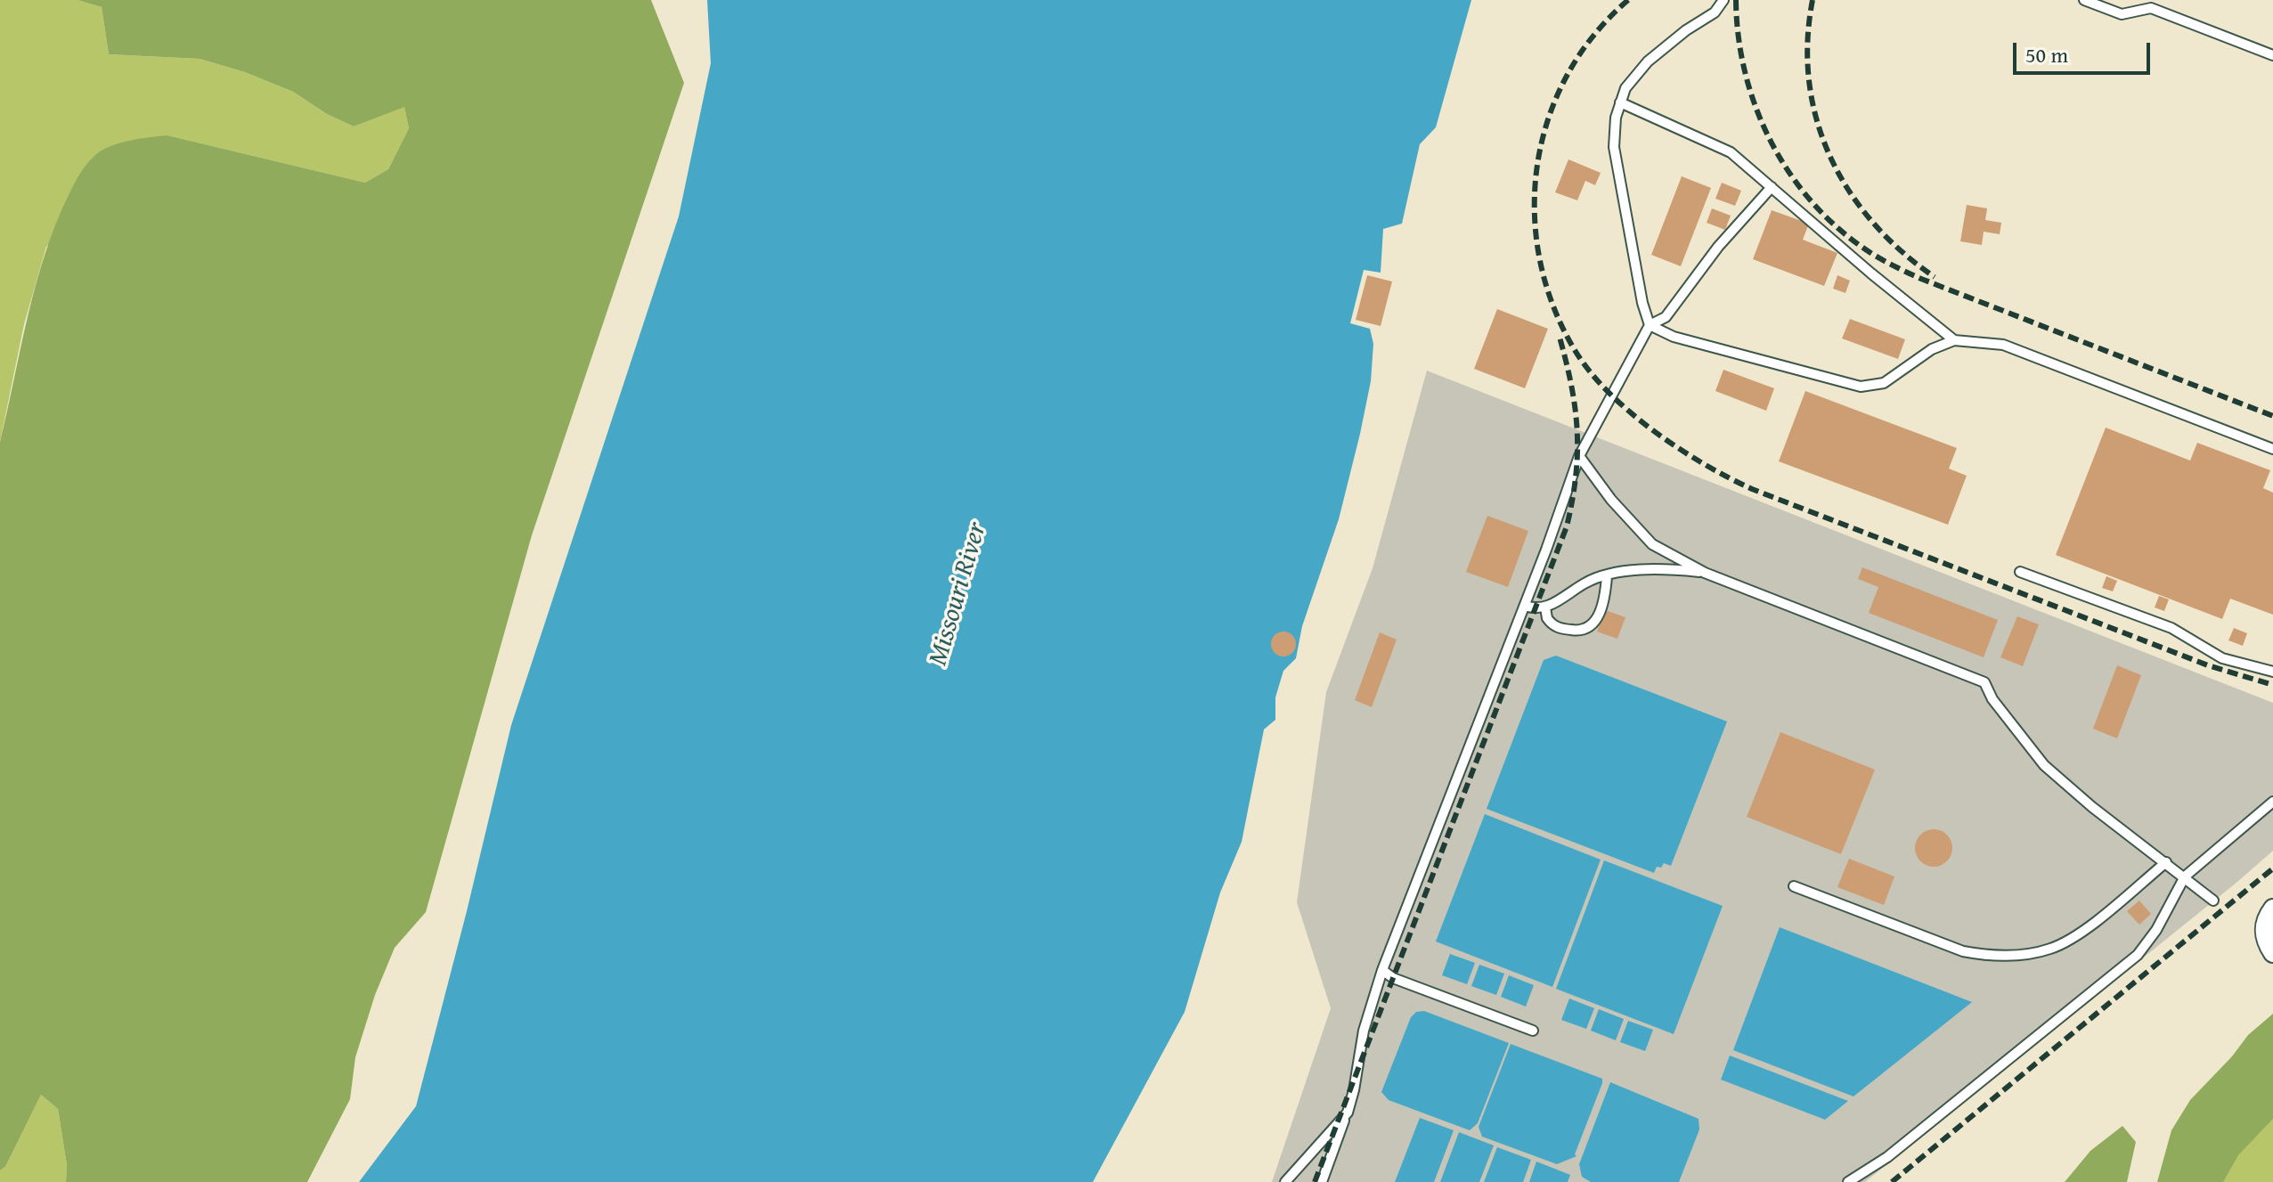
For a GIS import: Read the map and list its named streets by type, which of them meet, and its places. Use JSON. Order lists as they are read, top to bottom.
{
  "water": ["Missouri River"],
  "scale_bar": "50 m"
}
